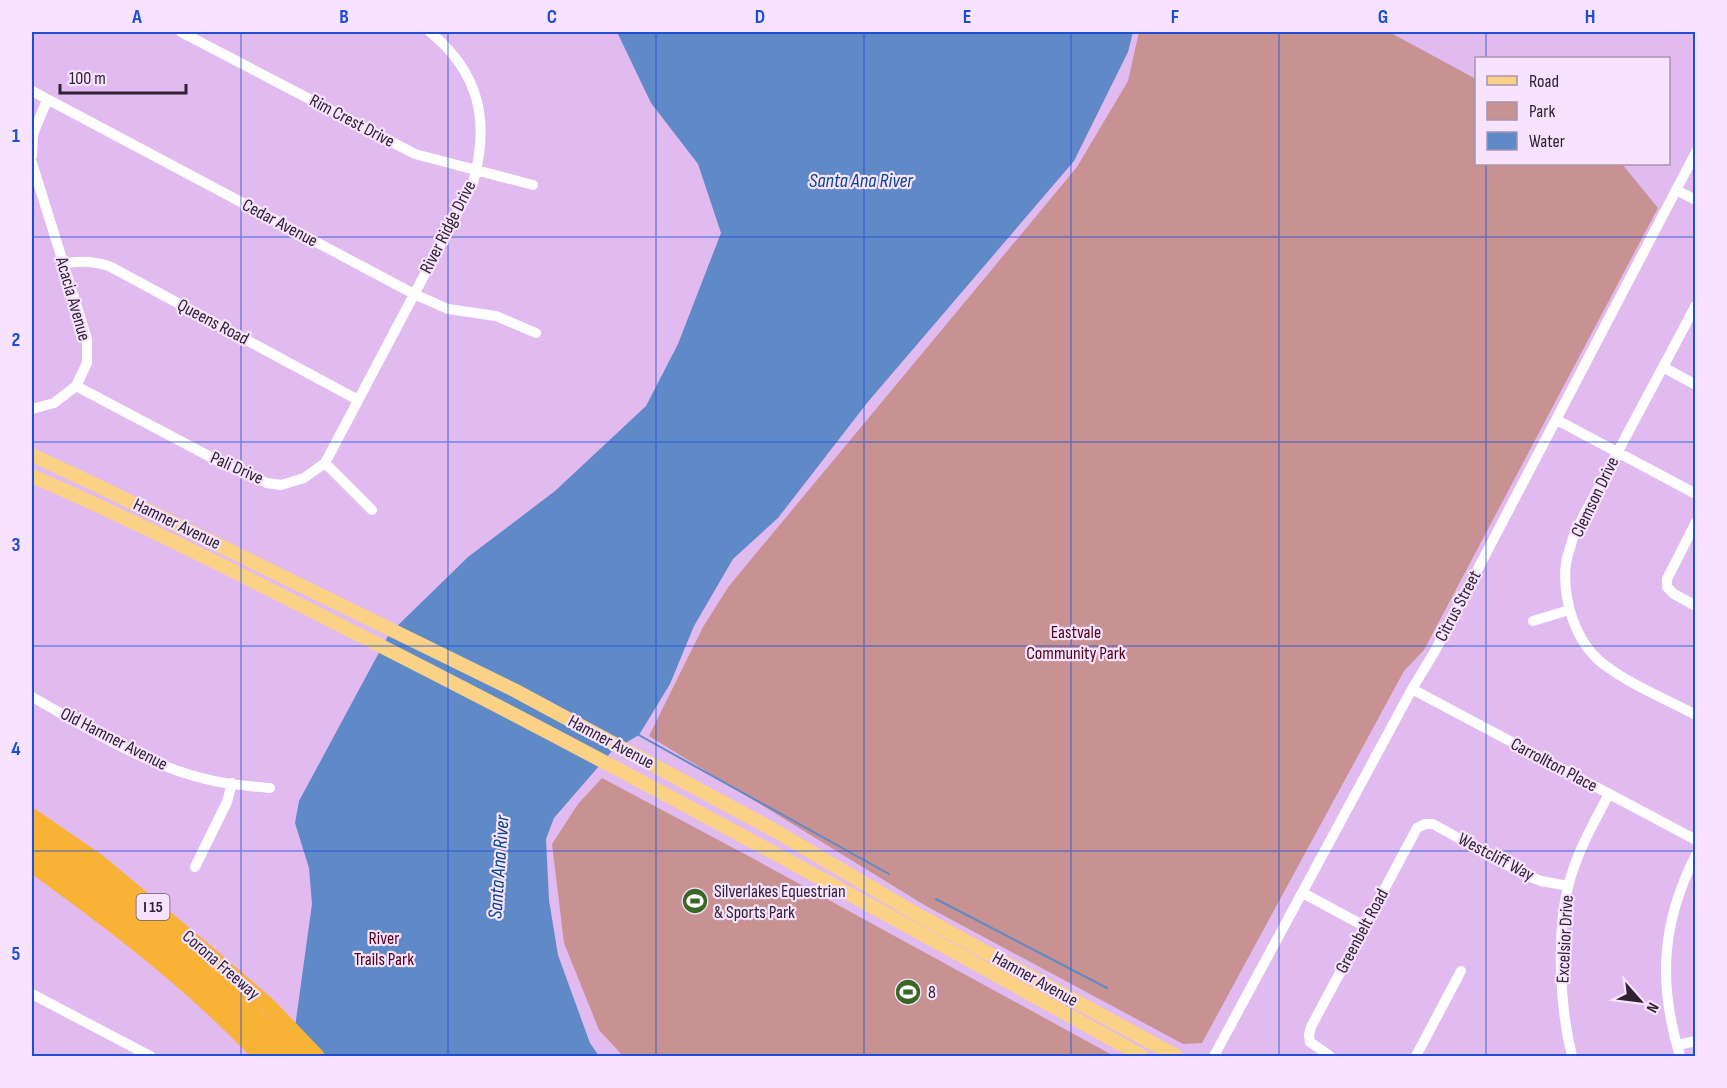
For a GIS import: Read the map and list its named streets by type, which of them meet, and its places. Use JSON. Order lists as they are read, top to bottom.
{
  "streets": {
    "highway": ["I 15", "Corona Freeway"],
    "main road": ["Hamner Avenue"],
    "street": [
      "Rim Crest Drive",
      "Cedar Avenue",
      "River Ridge Drive",
      "Acacia Avenue",
      "Queens Road",
      "Pali Drive",
      "Clemson Drive",
      "Citrus Street",
      "Old Hamner Avenue",
      "Carrollton Place",
      "Westcliff Way",
      "Greenbelt Road",
      "Excelsior Drive"
    ]
  },
  "crossings": [
    ["Rim Crest Drive", "River Ridge Drive"],
    ["Cedar Avenue", "River Ridge Drive"],
    ["Cedar Avenue", "Pali Drive"],
    ["River Ridge Drive", "Pali Drive"],
    ["Acacia Avenue", "Queens Road"],
    ["Acacia Avenue", "Pali Drive"],
    ["Queens Road", "Pali Drive"],
    ["Citrus Street", "Carrollton Place"],
    ["Carrollton Place", "Excelsior Drive"],
    ["Westcliff Way", "Greenbelt Road"],
    ["Westcliff Way", "Excelsior Drive"]
  ],
  "water": ["Santa Ana River"],
  "parks": ["Eastvale Community Park", "River Trails Park"],
  "places": {
    "sports": ["Silverlakes Equestrian & Sports Park", "8"]
  },
  "legend": ["Road", "Park", "Water"],
  "scale_bar": "100 m",
  "north": "bottom right",
  "grid": {
    "columns": [
      "A",
      "B",
      "C",
      "D",
      "E",
      "F",
      "G",
      "H"
    ],
    "rows": [
      "1",
      "2",
      "3",
      "4",
      "5"
    ]
  }
}
